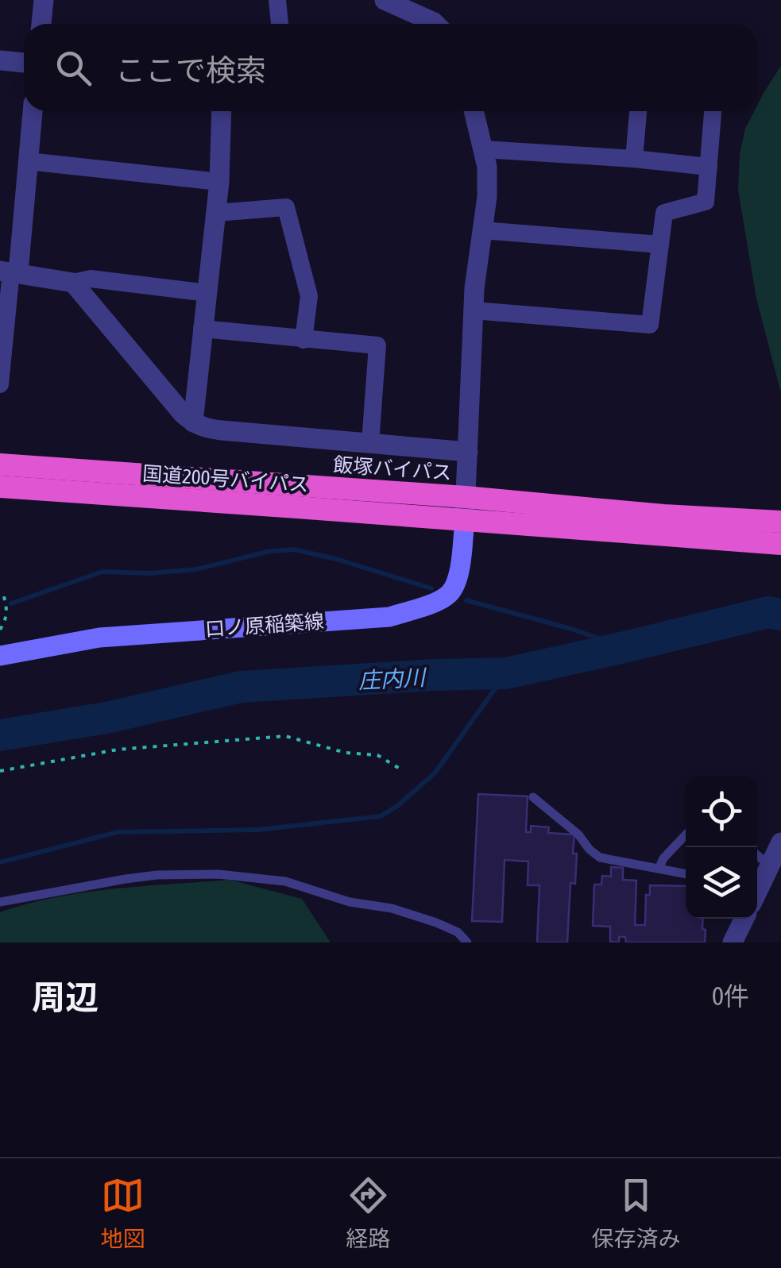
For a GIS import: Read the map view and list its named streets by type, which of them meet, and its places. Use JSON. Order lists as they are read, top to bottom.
{
  "streets": {
    "highway": ["飯塚バイパス", "国道200号バイパス"],
    "main road": ["口ノ原稲築線"]
  },
  "crossings": [
    ["国道200号バイパス", "口ノ原稲築線"]
  ],
  "water": ["庄内川"],
  "page": {
    "search": "ここで検索",
    "heading": ["周辺", "0件"],
    "nav": ["地図", "経路", "保存済み"]
  }
}
